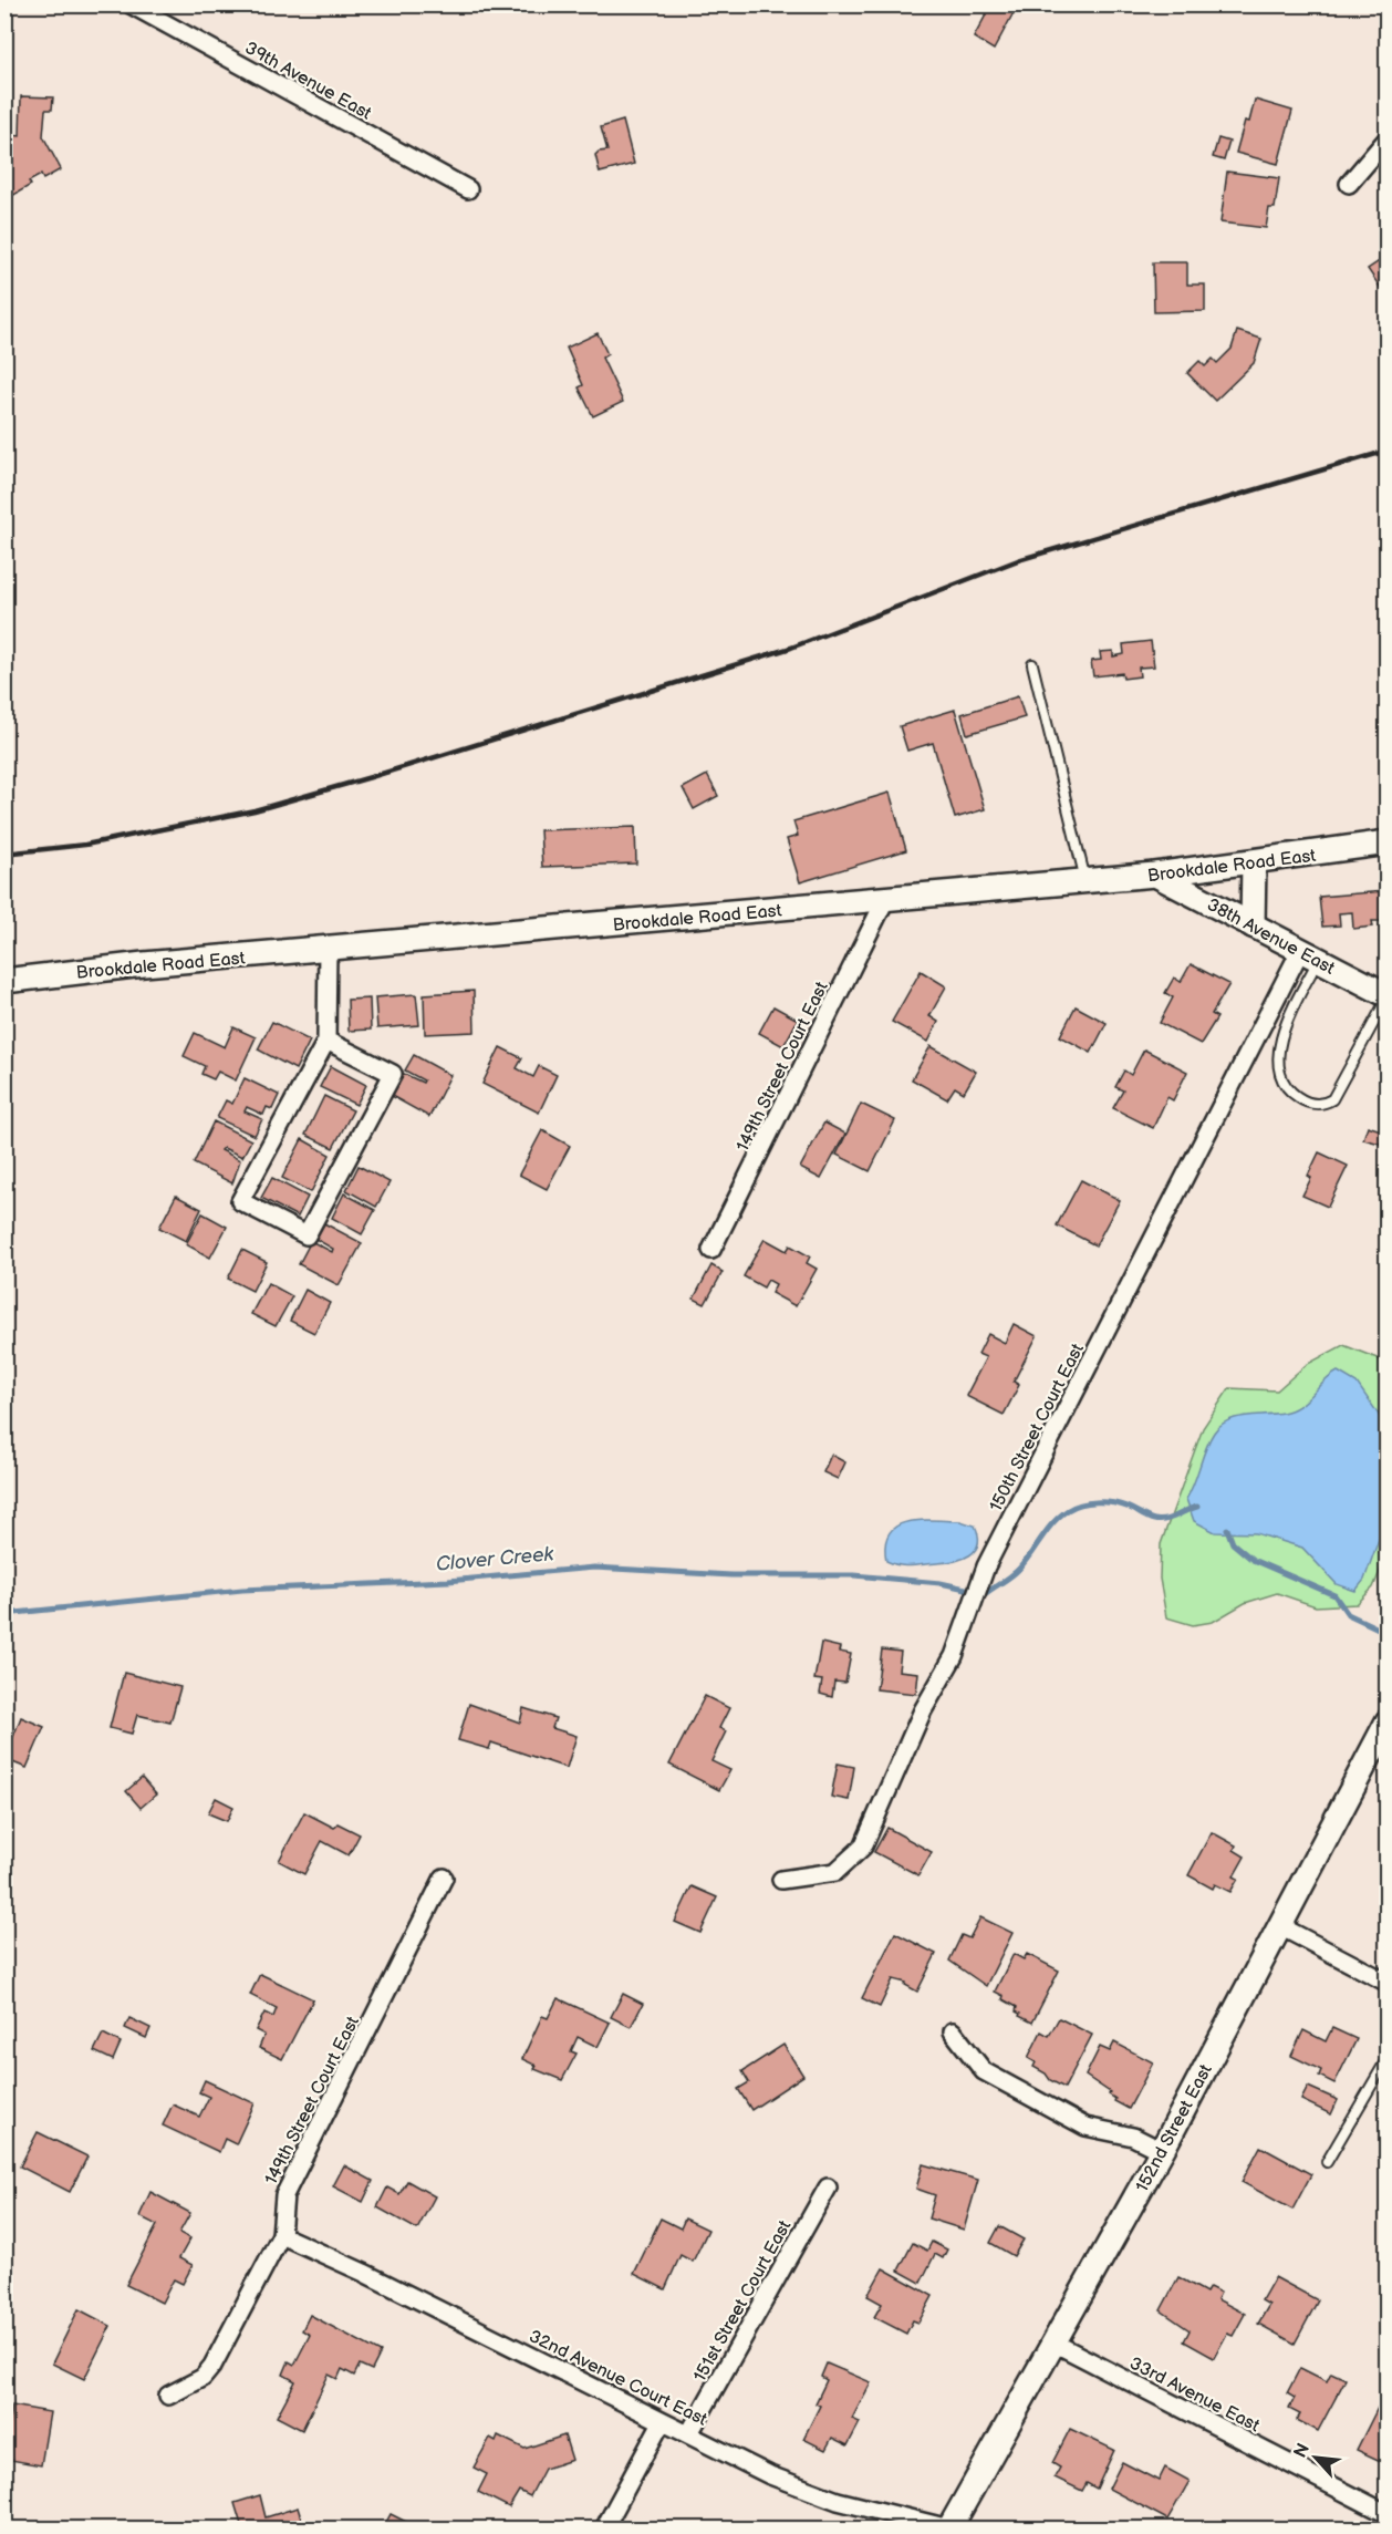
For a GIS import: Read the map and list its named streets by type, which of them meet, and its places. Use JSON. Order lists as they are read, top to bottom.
{
  "streets": {
    "main road": ["Brookdale Road East", "38th Avenue East", "152nd Street East"],
    "street": [
      "39th Avenue East",
      "149th Street Court East",
      "150th Street Court East",
      "151st Street Court East",
      "32nd Avenue Court East",
      "33rd Avenue East"
    ]
  },
  "crossings": [
    ["Brookdale Road East", "38th Avenue East"],
    ["Brookdale Road East", "149th Street Court East"],
    ["38th Avenue East", "150th Street Court East"],
    ["149th Street Court East", "32nd Avenue Court East"],
    ["152nd Street East", "32nd Avenue Court East"],
    ["152nd Street East", "33rd Avenue East"],
    ["151st Street Court East", "32nd Avenue Court East"]
  ],
  "water": ["Clover Creek"],
  "north": "top left"
}
